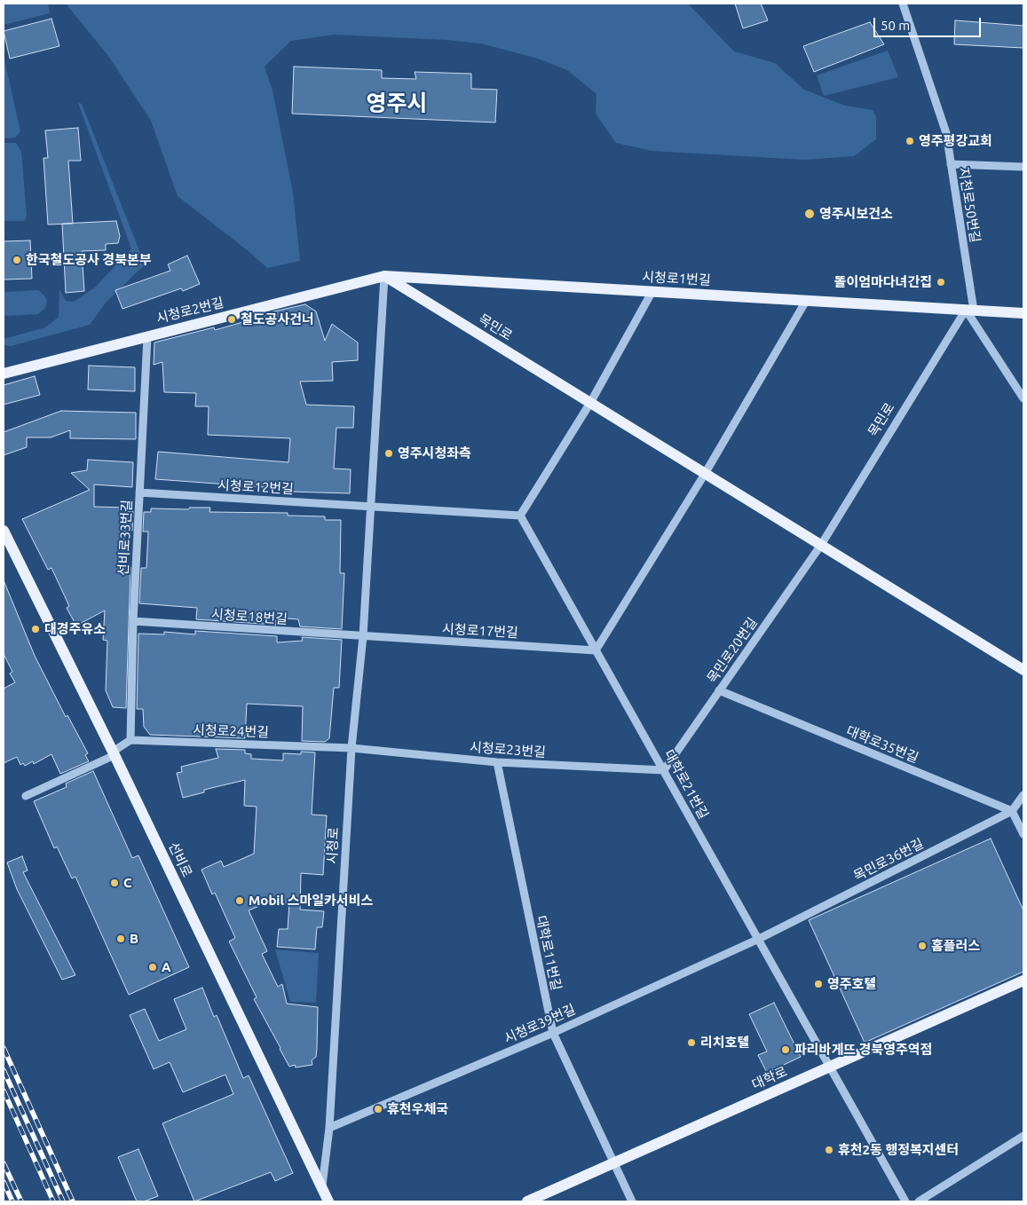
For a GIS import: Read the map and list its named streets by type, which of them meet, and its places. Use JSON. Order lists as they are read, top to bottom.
{
  "streets": {
    "main road": [
      "시청로1번길",
      "시청로2번길",
      "목민로",
      "선비로",
      "대학로"
    ],
    "street": [
      "지천로50번길",
      "시청로12번길",
      "선비로33번길",
      "시청로18번길",
      "시청로17번길",
      "목민로20번길",
      "시청로24번길",
      "대학로35번길",
      "시청로23번길",
      "대학로21번길",
      "시청로",
      "목민로36번길",
      "대학로11번길",
      "시청로39번길"
    ]
  },
  "crossings": [
    ["지천로50번길", "시청로1번길"],
    ["지천로50번길", "목민로"],
    ["시청로1번길", "시청로2번길"],
    ["시청로1번길", "목민로"],
    ["시청로1번길", "시청로"],
    ["시청로2번길", "목민로"],
    ["시청로2번길", "선비로33번길"],
    ["시청로2번길", "시청로"],
    ["목민로", "목민로20번길"],
    ["목민로", "시청로"],
    ["시청로12번길", "선비로33번길"],
    ["시청로12번길", "시청로"],
    ["선비로33번길", "시청로18번길"],
    ["선비로33번길", "시청로24번길"],
    ["시청로18번길", "시청로17번길"],
    ["시청로18번길", "시청로"],
    ["시청로17번길", "대학로21번길"],
    ["시청로17번길", "시청로"],
    ["목민로20번길", "대학로35번길"],
    ["목민로20번길", "시청로23번길"],
    ["목민로20번길", "대학로21번길"],
    ["시청로24번길", "시청로23번길"],
    ["시청로24번길", "시청로"],
    ["대학로35번길", "목민로36번길"],
    ["시청로23번길", "대학로21번길"],
    ["시청로23번길", "시청로"],
    ["시청로23번길", "대학로11번길"],
    ["대학로21번길", "목민로36번길"],
    ["대학로21번길", "시청로39번길"],
    ["대학로21번길", "대학로"],
    ["시청로", "선비로"],
    ["시청로", "시청로39번길"],
    ["목민로36번길", "시청로39번길"],
    ["대학로11번길", "시청로39번길"],
    ["대학로11번길", "대학로"]
  ],
  "districts": ["영주시"],
  "places": [
    "영주평강교회",
    "영주시보건소",
    "한국철도공사 경북본부",
    "똘이엄마다녀간집",
    "철도공사건너",
    "영주시청좌측",
    "대경주유소",
    "C",
    "Mobil 스마일카서비스",
    "B",
    "홈플러스",
    "A",
    "영주호텔",
    "리치호텔",
    "파리바게뜨 경북영주역점",
    "휴천우체국",
    "휴천2동 행정복지센터"
  ],
  "scale_bar": "50 m"
}
